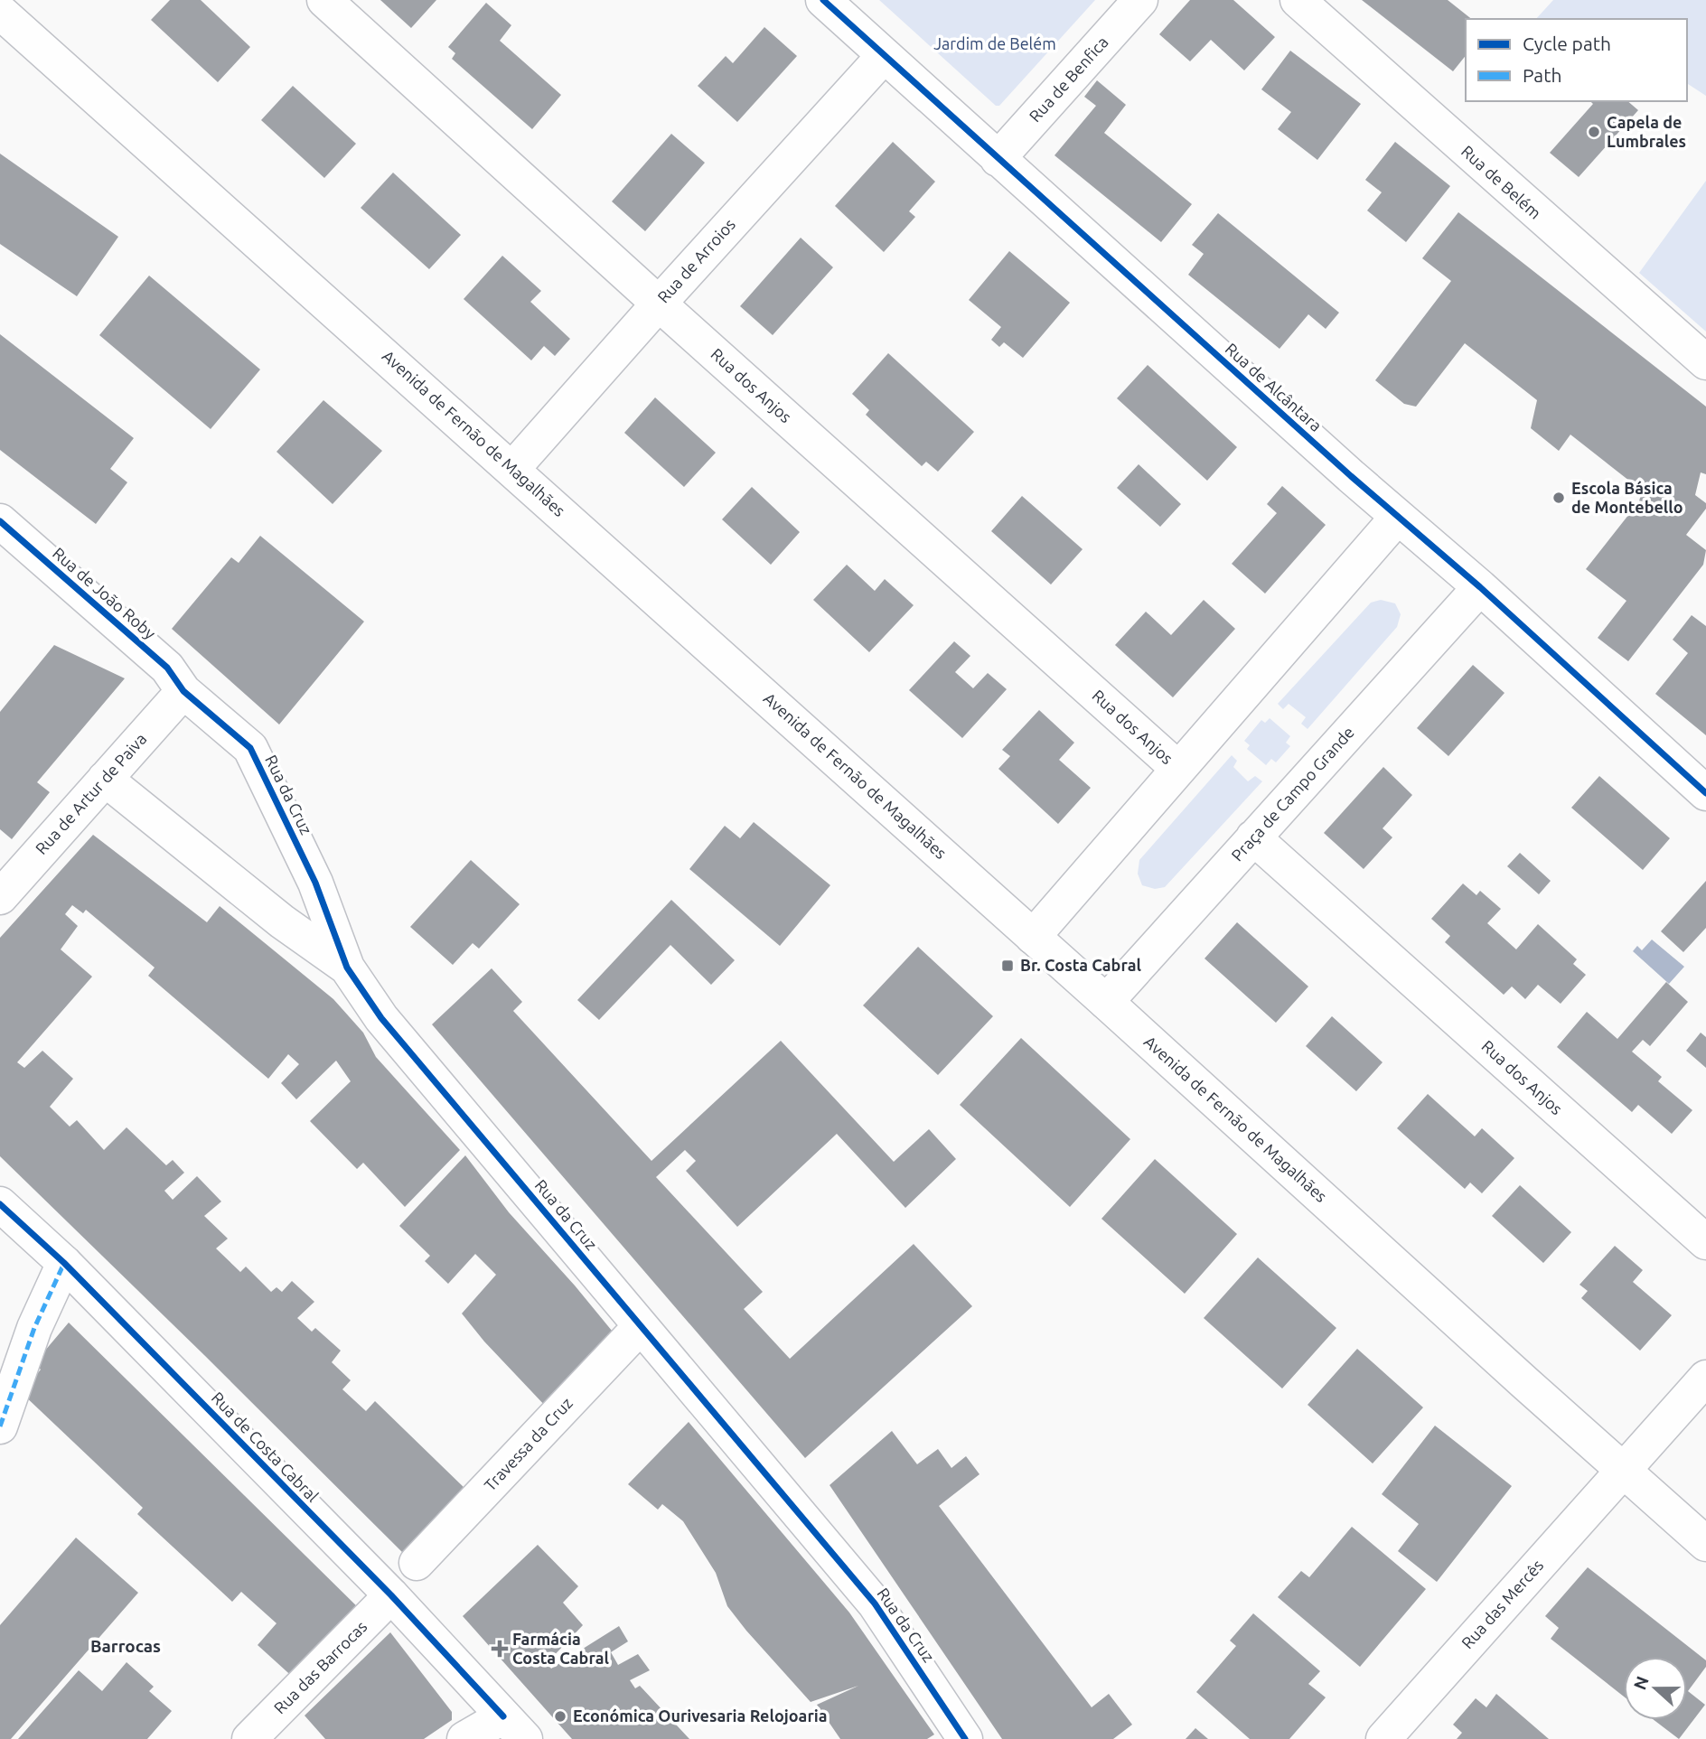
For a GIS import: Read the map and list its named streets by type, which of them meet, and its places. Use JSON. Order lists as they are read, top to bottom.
{
  "streets": {
    "street": [
      "Rua de Benfica",
      "Rua de Belém",
      "Rua de Arroios",
      "Rua dos Anjos",
      "Rua de Alcântara",
      "Avenida de Fernão de Magalhães",
      "Rua de João Roby",
      "Rua de Artur de Paiva",
      "Praça de Campo Grande",
      "Rua da Cruz",
      "Travessa da Cruz",
      "Rua de Costa Cabral",
      "Rua das Mercês",
      "Rua das Barrocas"
    ]
  },
  "crossings": [
    ["Rua de Benfica", "Rua de Alcântara"],
    ["Rua de Arroios", "Rua dos Anjos"],
    ["Rua de Arroios", "Rua de Alcântara"],
    ["Rua de Arroios", "Avenida de Fernão de Magalhães"],
    ["Rua dos Anjos", "Praça de Campo Grande"],
    ["Rua de Alcântara", "Praça de Campo Grande"],
    ["Avenida de Fernão de Magalhães", "Praça de Campo Grande"],
    ["Avenida de Fernão de Magalhães", "Rua das Mercês"],
    ["Rua de João Roby", "Rua de Artur de Paiva"],
    ["Rua de João Roby", "Rua da Cruz"],
    ["Rua de Artur de Paiva", "Rua da Cruz"],
    ["Rua da Cruz", "Travessa da Cruz"],
    ["Rua de Costa Cabral", "Rua das Barrocas"]
  ],
  "districts": ["Barrocas"],
  "parks": ["Jardim de Belém"],
  "places": {
    "other": ["Capela de Lumbrales", "Escola Básica de Montebello", "Económica Ourivesaria Relojoaria"],
    "transit": ["Br. Costa Cabral"],
    "health": ["Farmácia Costa Cabral"]
  },
  "legend": ["Cycle path", "Path"],
  "north": "left"
}
